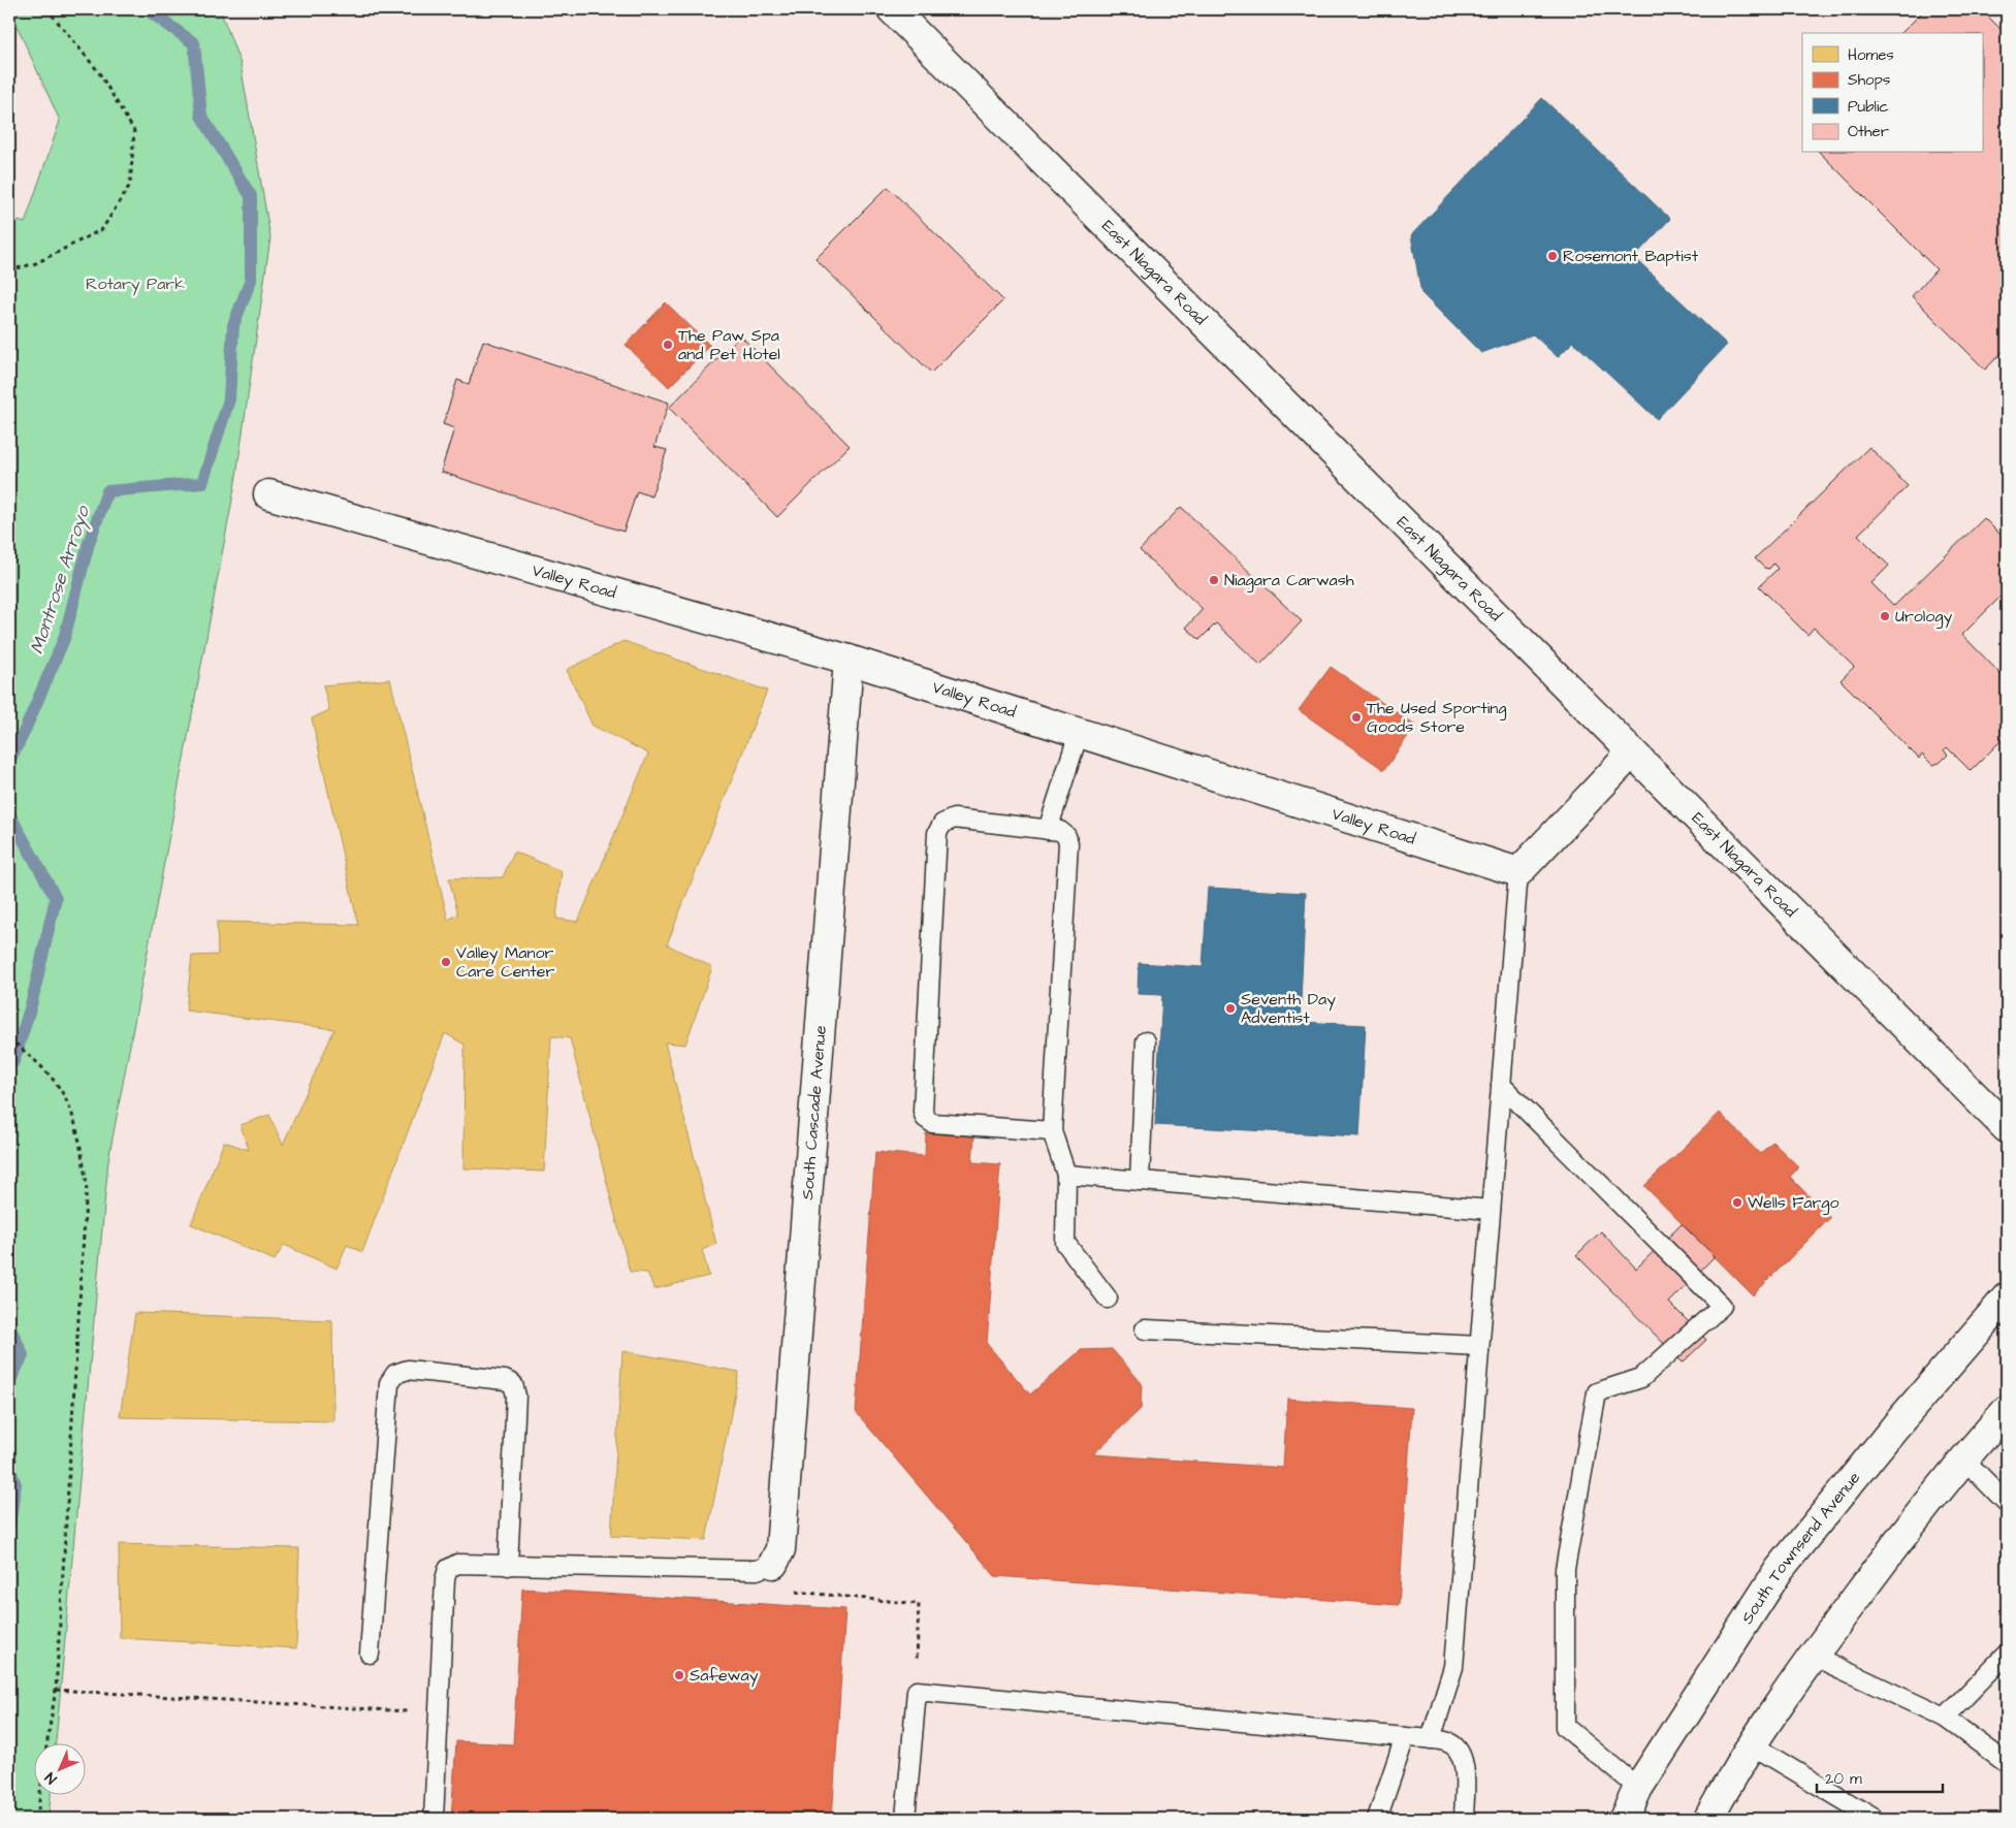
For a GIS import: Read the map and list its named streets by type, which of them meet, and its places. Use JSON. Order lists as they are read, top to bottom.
{
  "streets": {
    "main road": [
      "East Niagara Road",
      "Valley Road",
      "South Cascade Avenue",
      "South Townsend Avenue"
    ]
  },
  "crossings": [
    ["Valley Road", "South Cascade Avenue"]
  ],
  "water": ["Montrose Arroyo"],
  "parks": ["Rotary Park"],
  "places": [
    "Rosemont Baptist",
    "The Paw Spa and Pet Hotel",
    "Niagara Carwash",
    "Urology",
    "The Used Sporting Goods Store",
    "Valley Manor Care Center",
    "Seventh Day Adventist",
    "Wells Fargo",
    "Safeway"
  ],
  "legend": [
    "Homes",
    "Shops",
    "Public",
    "Other"
  ],
  "scale_bar": "20 m",
  "north": "bottom left"
}
